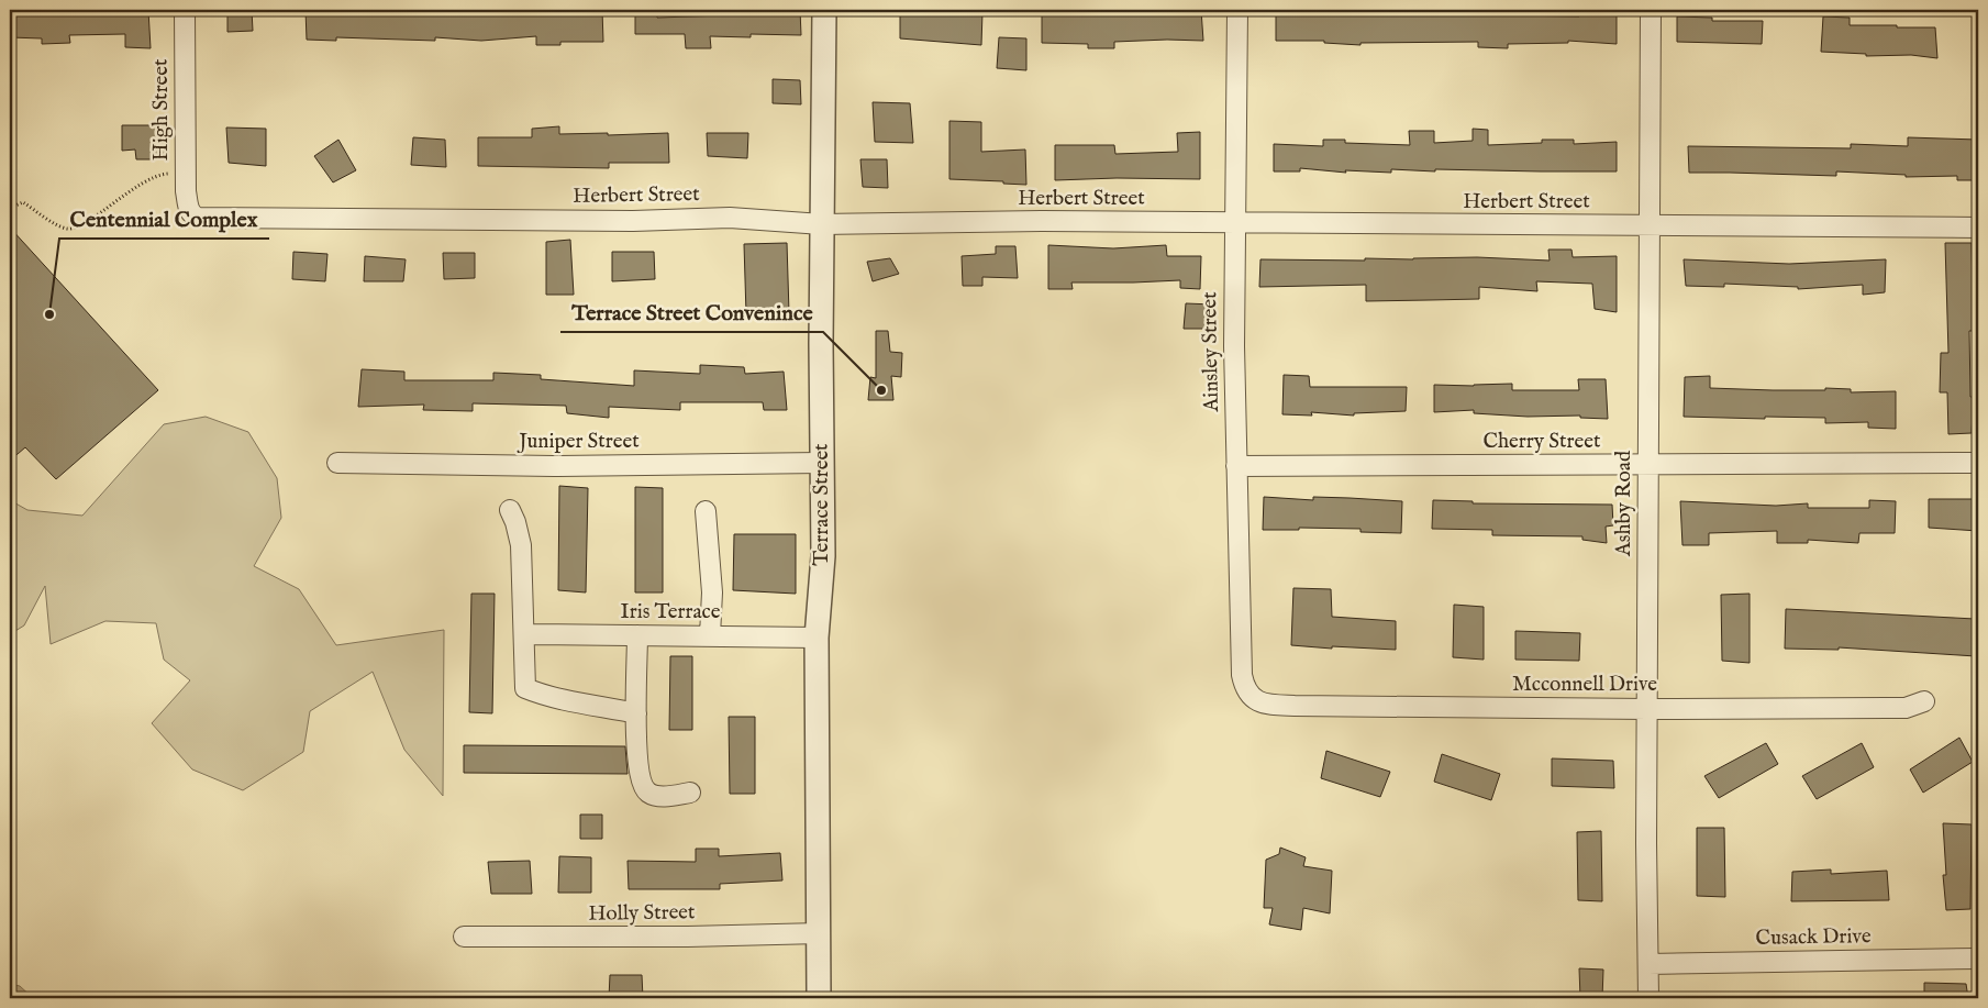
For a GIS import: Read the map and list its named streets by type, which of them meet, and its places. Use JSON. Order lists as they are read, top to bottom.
{
  "streets": {
    "street": [
      "High Street",
      "Herbert Street",
      "Ainsley Street",
      "Juniper Street",
      "Cherry Street",
      "Ashby Road",
      "Terrace Street",
      "Iris Terrace",
      "Mcconnell Drive",
      "Holly Street",
      "Cusack Drive"
    ]
  },
  "crossings": [
    ["High Street", "Herbert Street"],
    ["Herbert Street", "Ainsley Street"],
    ["Herbert Street", "Ashby Road"],
    ["Herbert Street", "Terrace Street"],
    ["Ainsley Street", "Cherry Street"],
    ["Ainsley Street", "Mcconnell Drive"],
    ["Juniper Street", "Terrace Street"],
    ["Cherry Street", "Ashby Road"],
    ["Ashby Road", "Mcconnell Drive"],
    ["Ashby Road", "Cusack Drive"],
    ["Terrace Street", "Iris Terrace"],
    ["Terrace Street", "Holly Street"]
  ],
  "places": ["Centennial Complex", "Terrace Street Convenince"]
}
